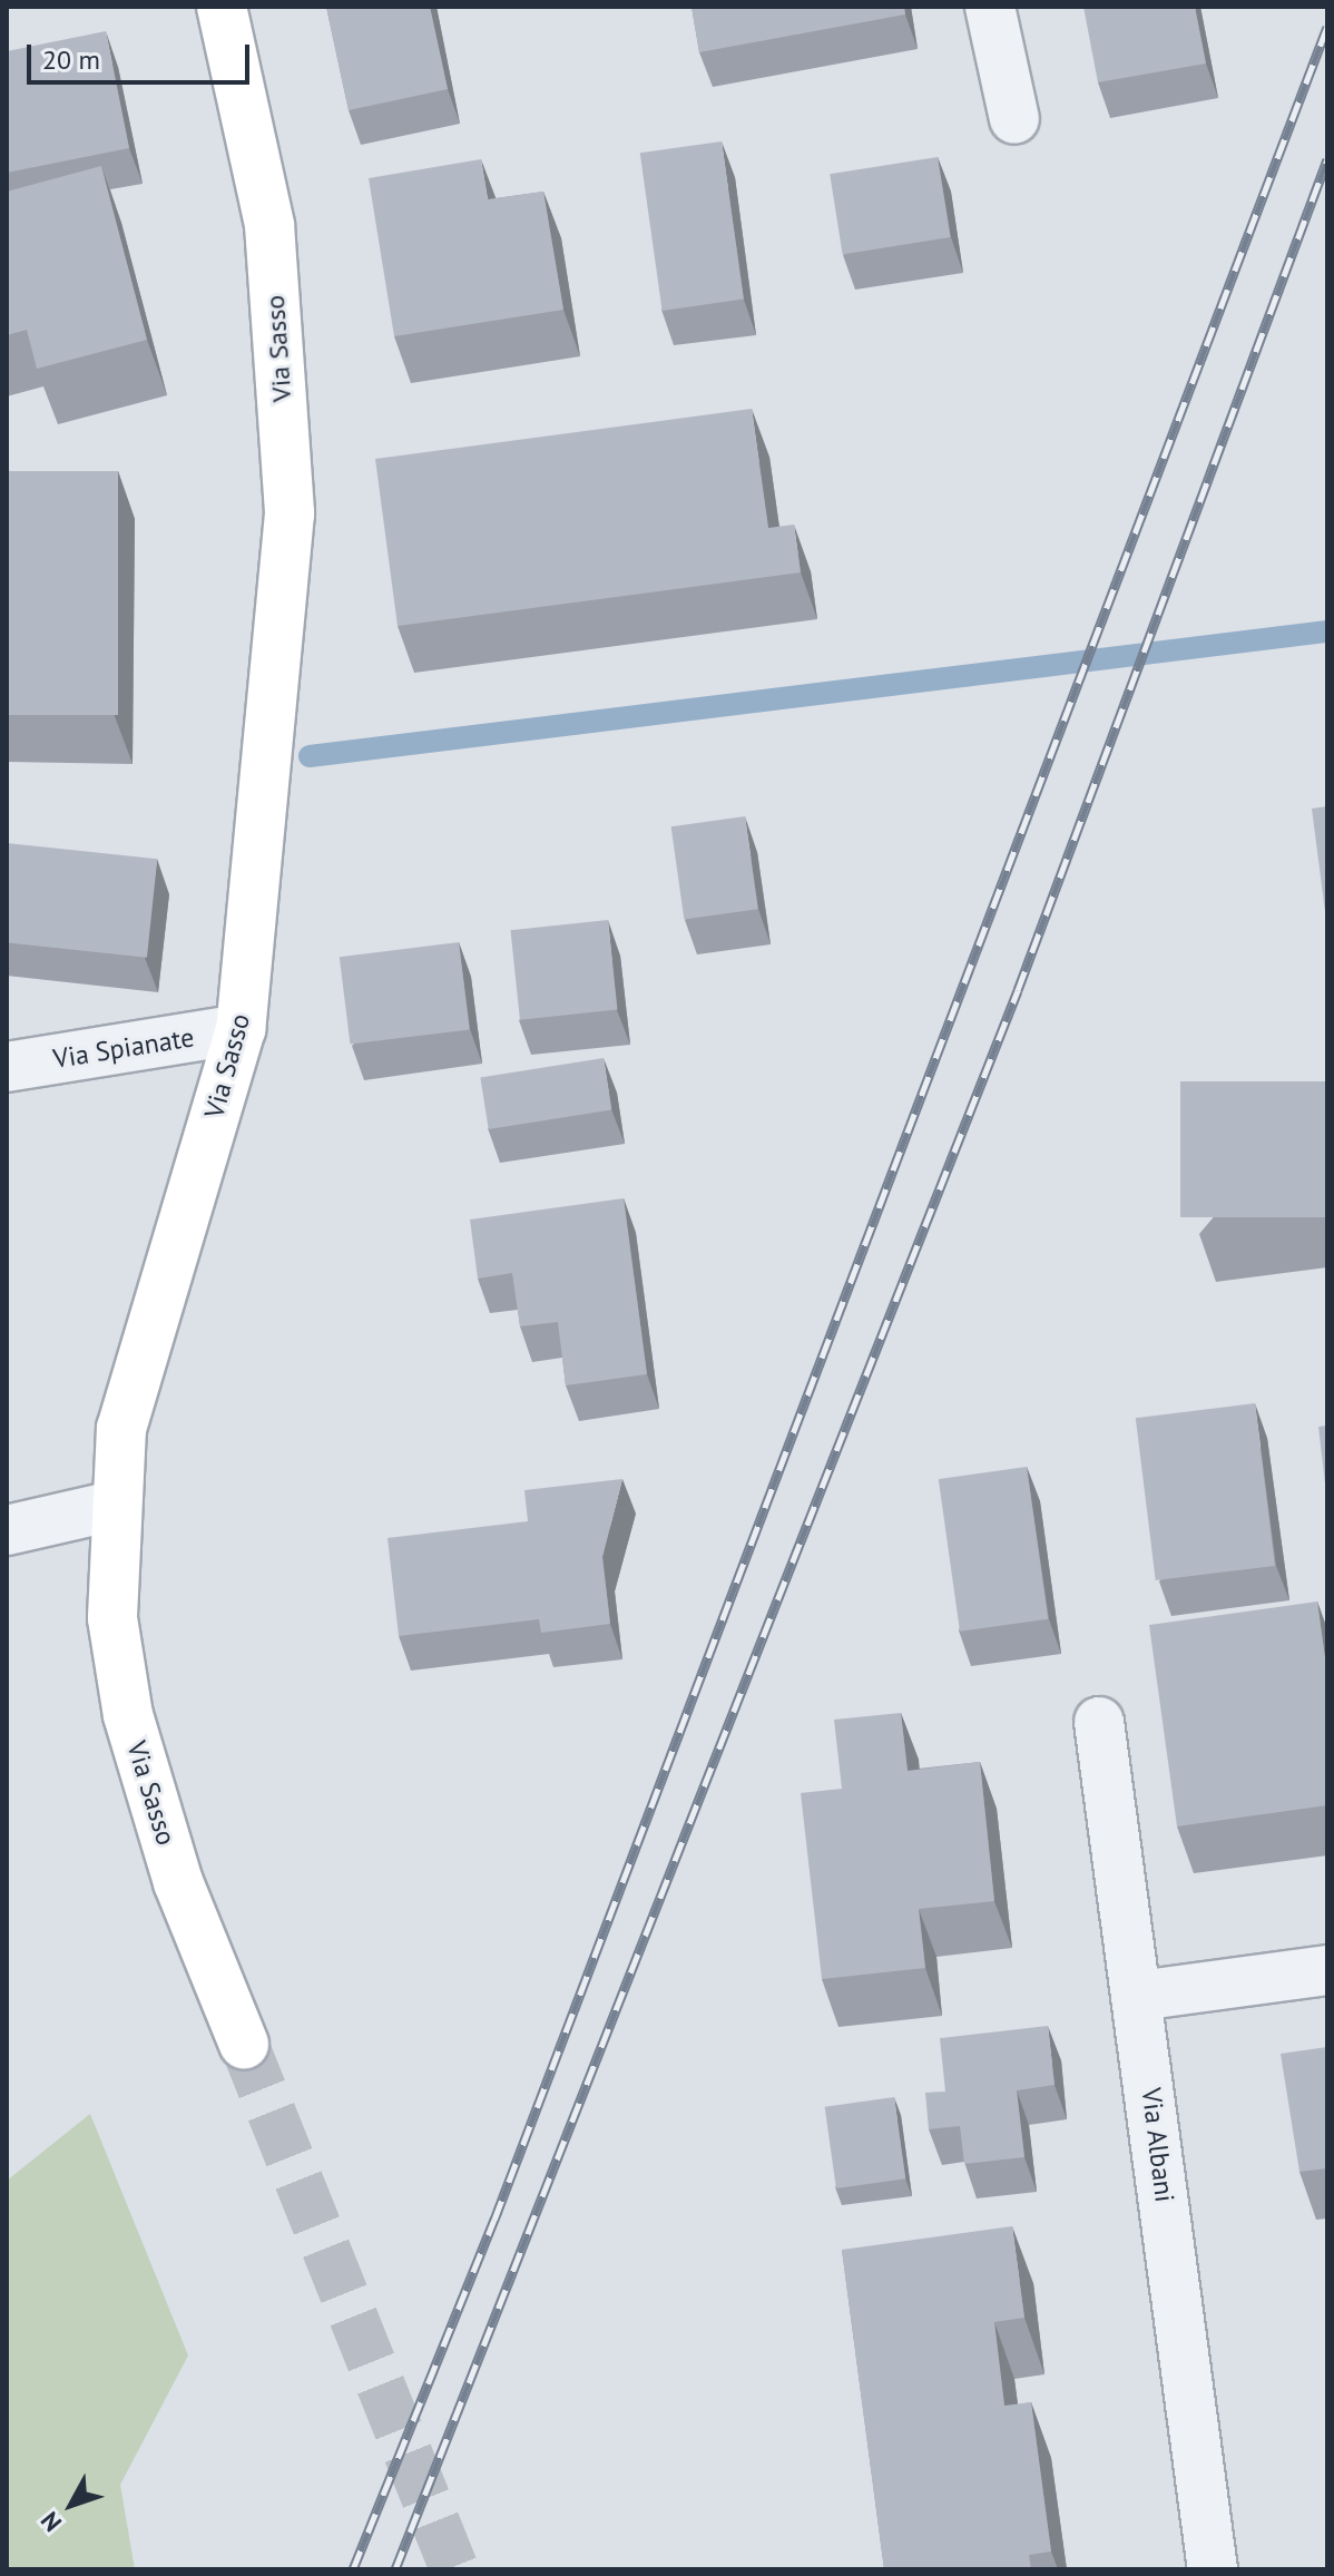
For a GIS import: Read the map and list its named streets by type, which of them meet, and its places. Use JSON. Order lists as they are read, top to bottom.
{
  "streets": {
    "street": ["Via Sasso", "Via Spianate", "Via Albani"]
  },
  "crossings": [
    ["Via Sasso", "Via Spianate"]
  ],
  "scale_bar": "20 m",
  "north": "bottom left"
}
